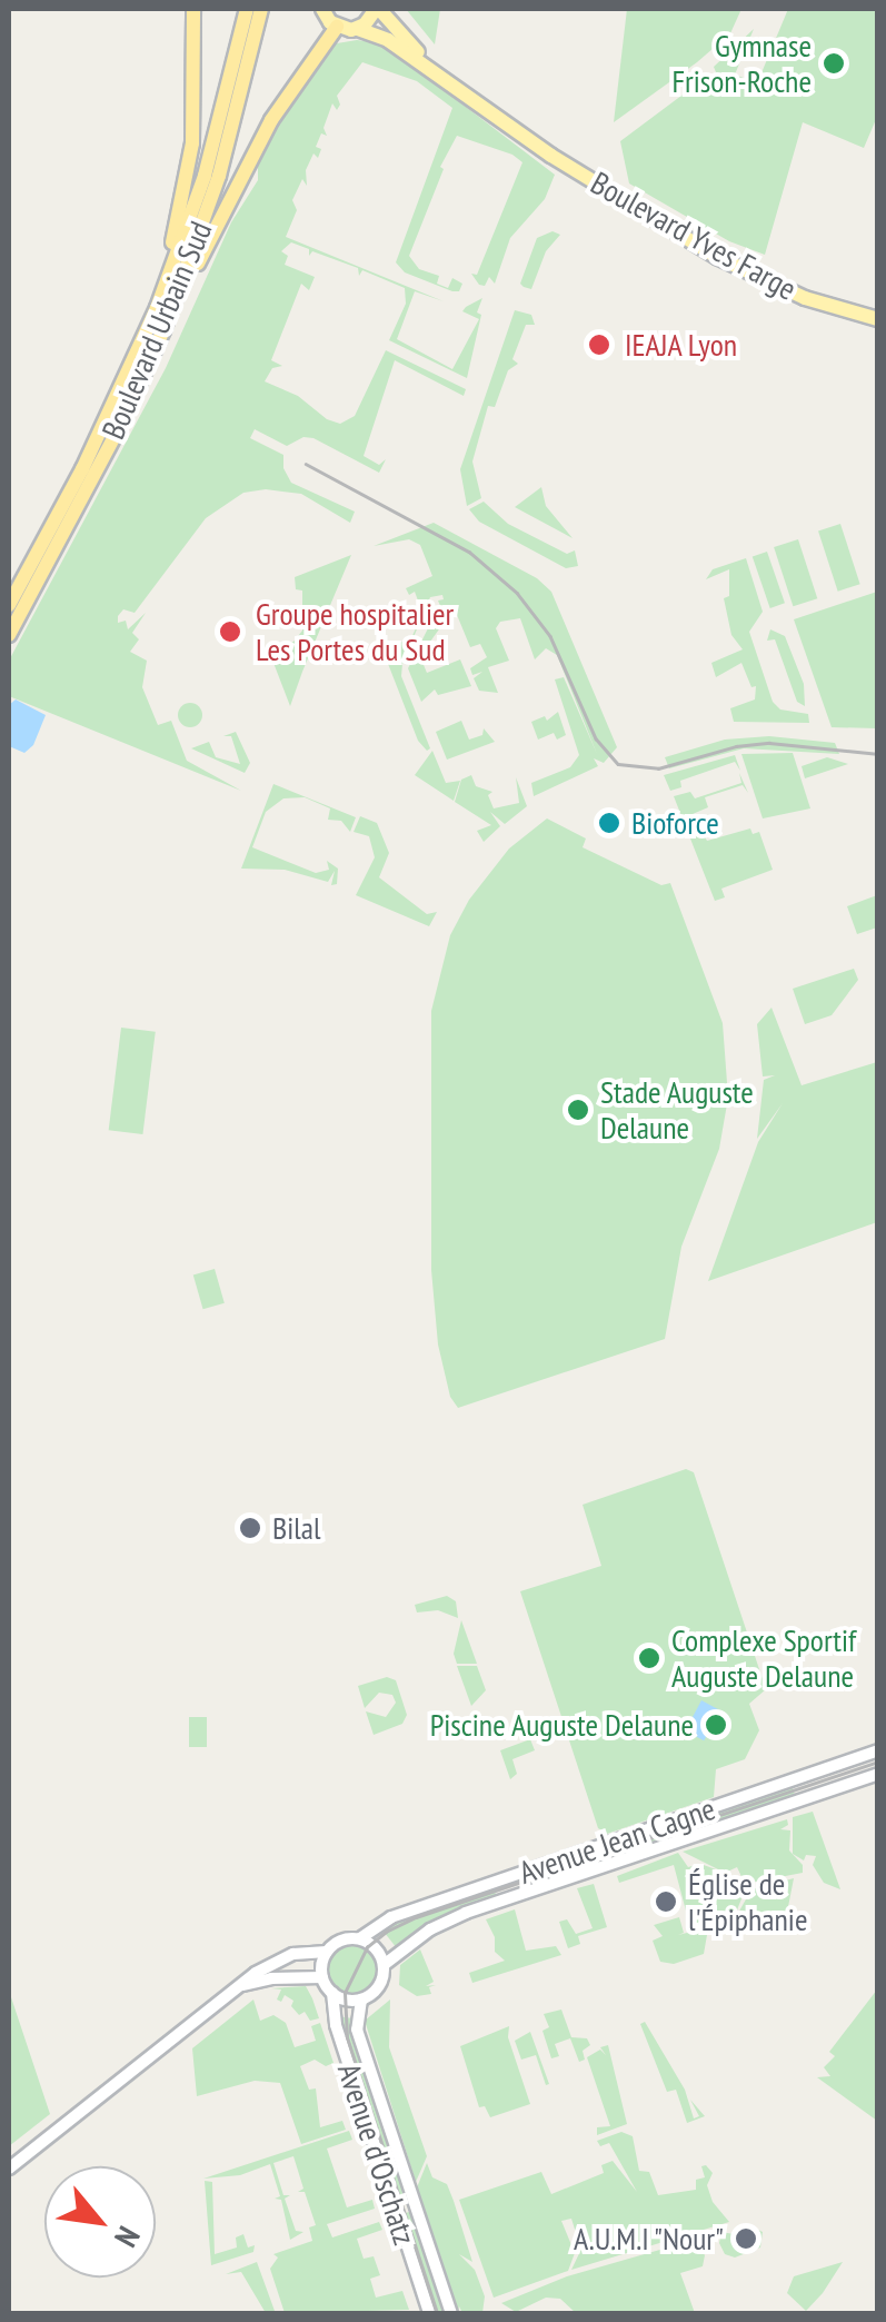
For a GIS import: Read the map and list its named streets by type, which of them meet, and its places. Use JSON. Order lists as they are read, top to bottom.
{
  "streets": {
    "highway": ["Boulevard Urbain Sud"],
    "main road": ["Boulevard Yves Farge"],
    "street": ["Avenue Jean Cagne", "Avenue d'Oschatz"]
  },
  "crossings": [
    ["Avenue Jean Cagne", "Avenue d'Oschatz"]
  ],
  "places": [
    "Gymnase Frison-Roche",
    "IEAJA Lyon",
    "Groupe hospitalier Les Portes du Sud",
    "Bioforce",
    "Stade Auguste Delaune",
    "Bilal",
    "Complexe Sportif Auguste Delaune",
    "Piscine Auguste Delaune",
    "Église de l'Épiphanie",
    "A.U.M.I \"Nour\""
  ],
  "north": "bottom right"
}
